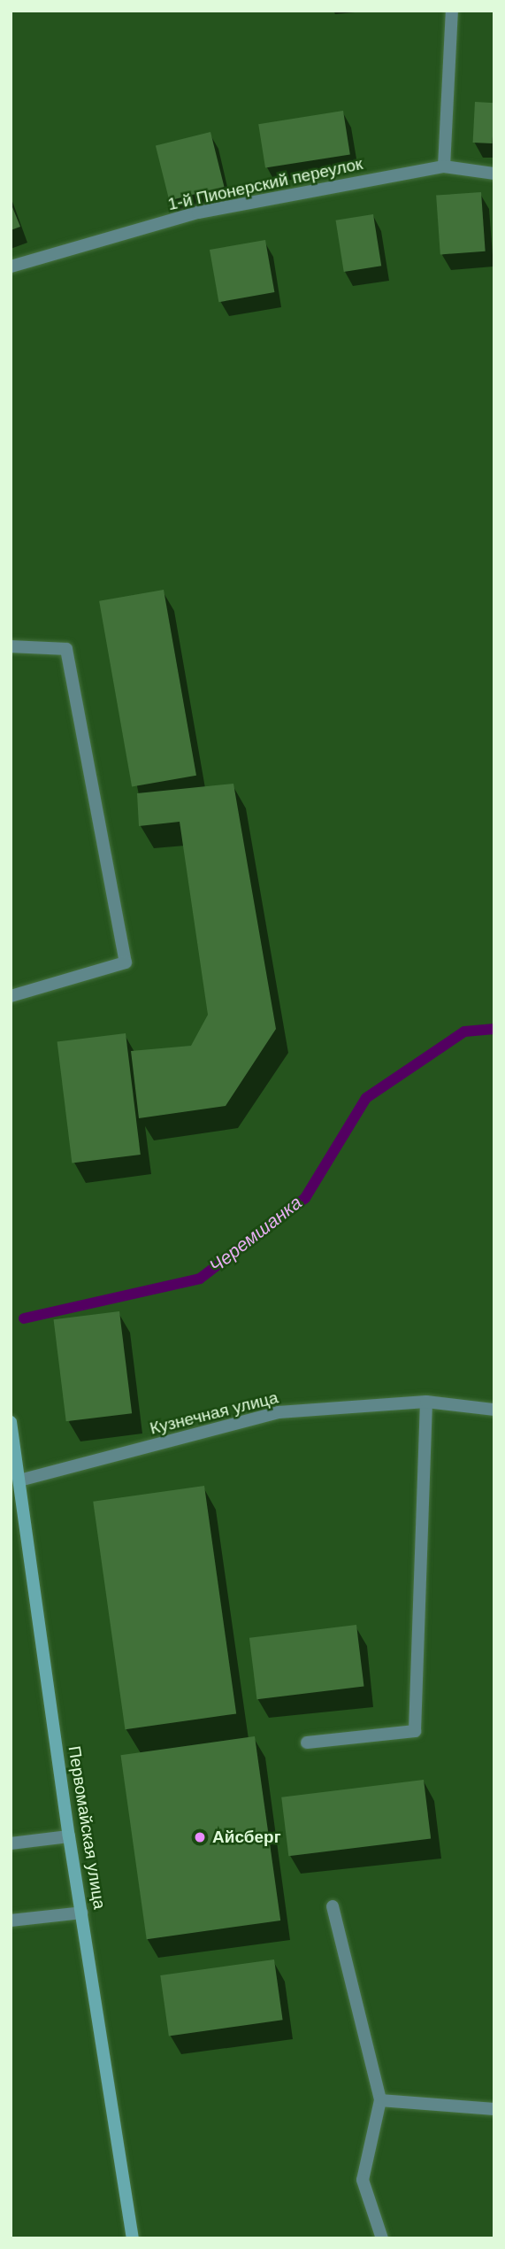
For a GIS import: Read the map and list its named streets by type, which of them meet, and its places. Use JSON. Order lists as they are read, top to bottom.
{
  "streets": {
    "main road": ["Первомайская улица"],
    "street": ["1-й Пионерский переулок", "Кузнечная улица"]
  },
  "crossings": [
    ["Кузнечная улица", "Первомайская улица"]
  ],
  "water": ["Черемшанка"],
  "places": ["Айсберг"]
}
